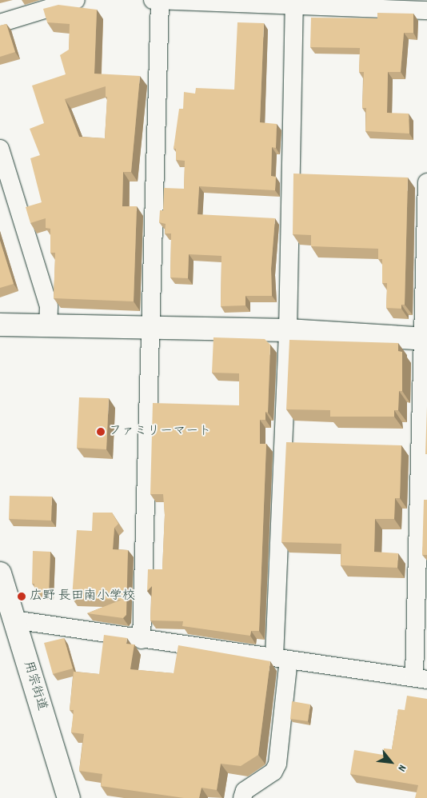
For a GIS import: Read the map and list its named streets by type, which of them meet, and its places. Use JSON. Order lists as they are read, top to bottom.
{
  "streets": {
    "street": ["用宗街道"]
  },
  "places": ["ファミリーマート", "広野 長田南小学校"],
  "north": "bottom right"
}
